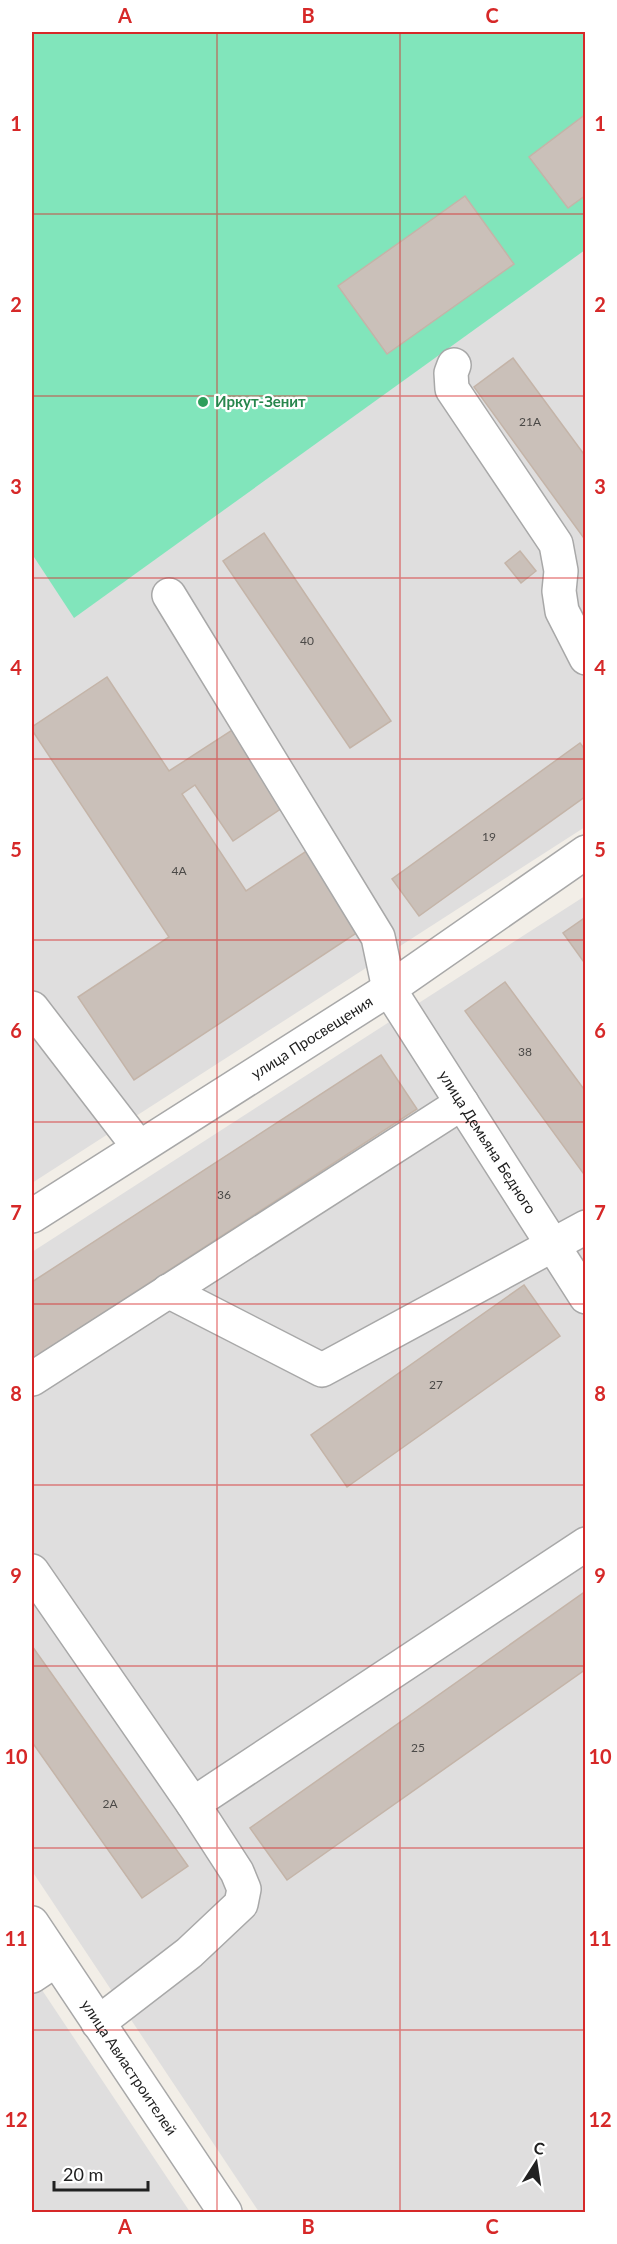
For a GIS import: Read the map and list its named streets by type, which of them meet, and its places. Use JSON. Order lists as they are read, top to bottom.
{
  "streets": {
    "street": ["улица Просвещения", "улица Демьяна Бедного", "улица Авиастроителей"]
  },
  "crossings": [
    ["улица Просвещения", "улица Демьяна Бедного"]
  ],
  "places": ["Иркут-Зенит"],
  "house_numbers": [
    "21А",
    "40",
    "19",
    "4А",
    "38",
    "36",
    "27",
    "25",
    "2А"
  ],
  "scale_bar": "20 m",
  "north": "top",
  "grid": {
    "columns": ["A", "B", "C"],
    "rows": [
      "1",
      "2",
      "3",
      "4",
      "5",
      "6",
      "7",
      "8",
      "9",
      "10",
      "11",
      "12"
    ]
  }
}
